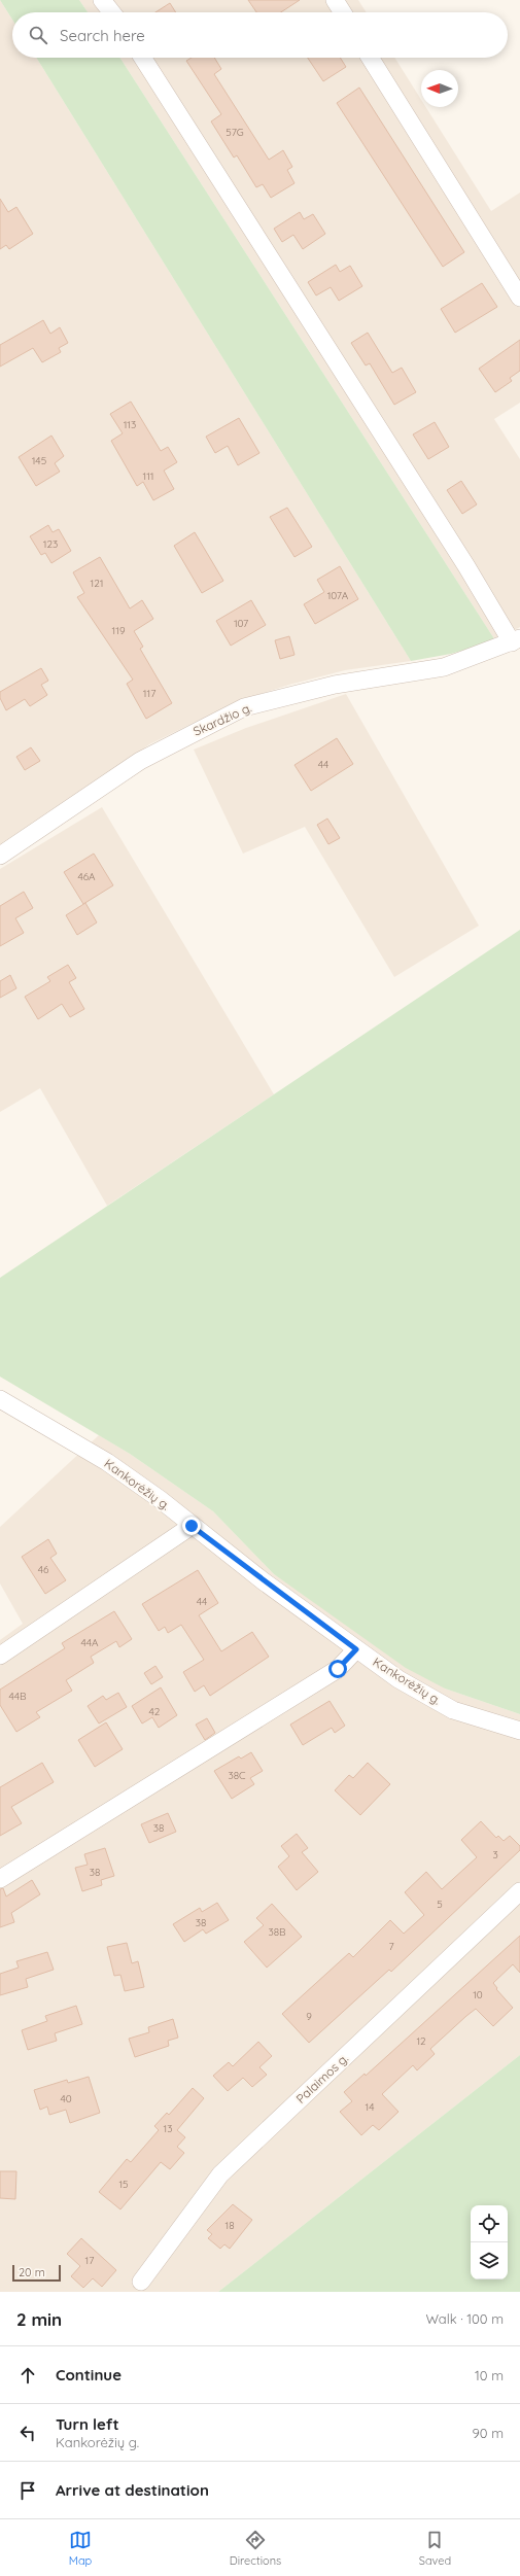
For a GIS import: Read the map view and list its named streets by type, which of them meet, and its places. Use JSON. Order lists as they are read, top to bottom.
{
  "streets": {
    "street": ["Skardžio g.", "Kankorėžių g.", "Palaimos g."]
  },
  "house_numbers": [
    "57G",
    "113",
    "145",
    "111",
    "123",
    "121",
    "107A",
    "107",
    "119",
    "117",
    "44",
    "46A",
    "46",
    "44",
    "44A",
    "44B",
    "42",
    "38C",
    "38",
    "3",
    "38",
    "5",
    "38",
    "38B",
    "7",
    "10",
    "9",
    "12",
    "40",
    "14",
    "13",
    "15",
    "18",
    "17"
  ],
  "scale_bar": "20 m",
  "north": "left",
  "page": {
    "search": "Search here",
    "scale": "20 m",
    "heading": ["2 min", "Walk · 100 m"],
    "list": [
      ["Continue", "10 m"],
      ["Turn left", "Kankorėžių g.", "90 m"],
      "Arrive at destination"
    ],
    "nav": ["Map", "Directions", "Saved"]
  }
}
